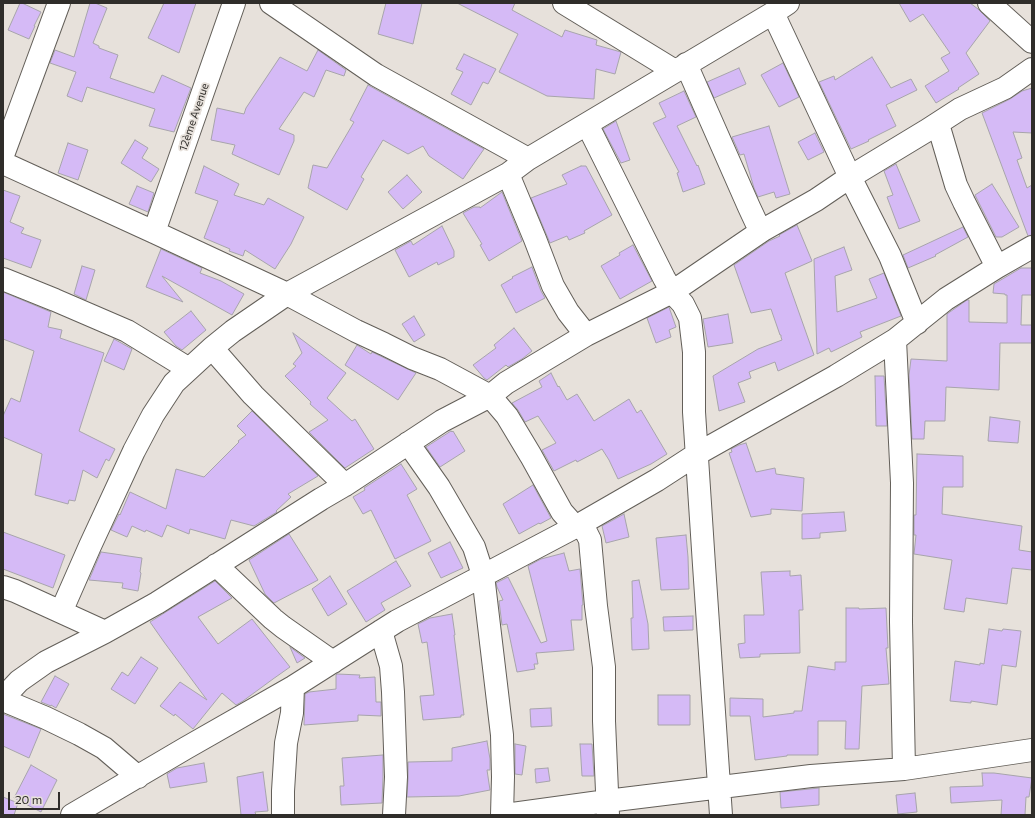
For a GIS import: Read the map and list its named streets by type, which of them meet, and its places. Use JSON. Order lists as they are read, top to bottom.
{
  "streets": {
    "street": ["12ème Avenue"]
  },
  "scale_bar": "20 m"
}
